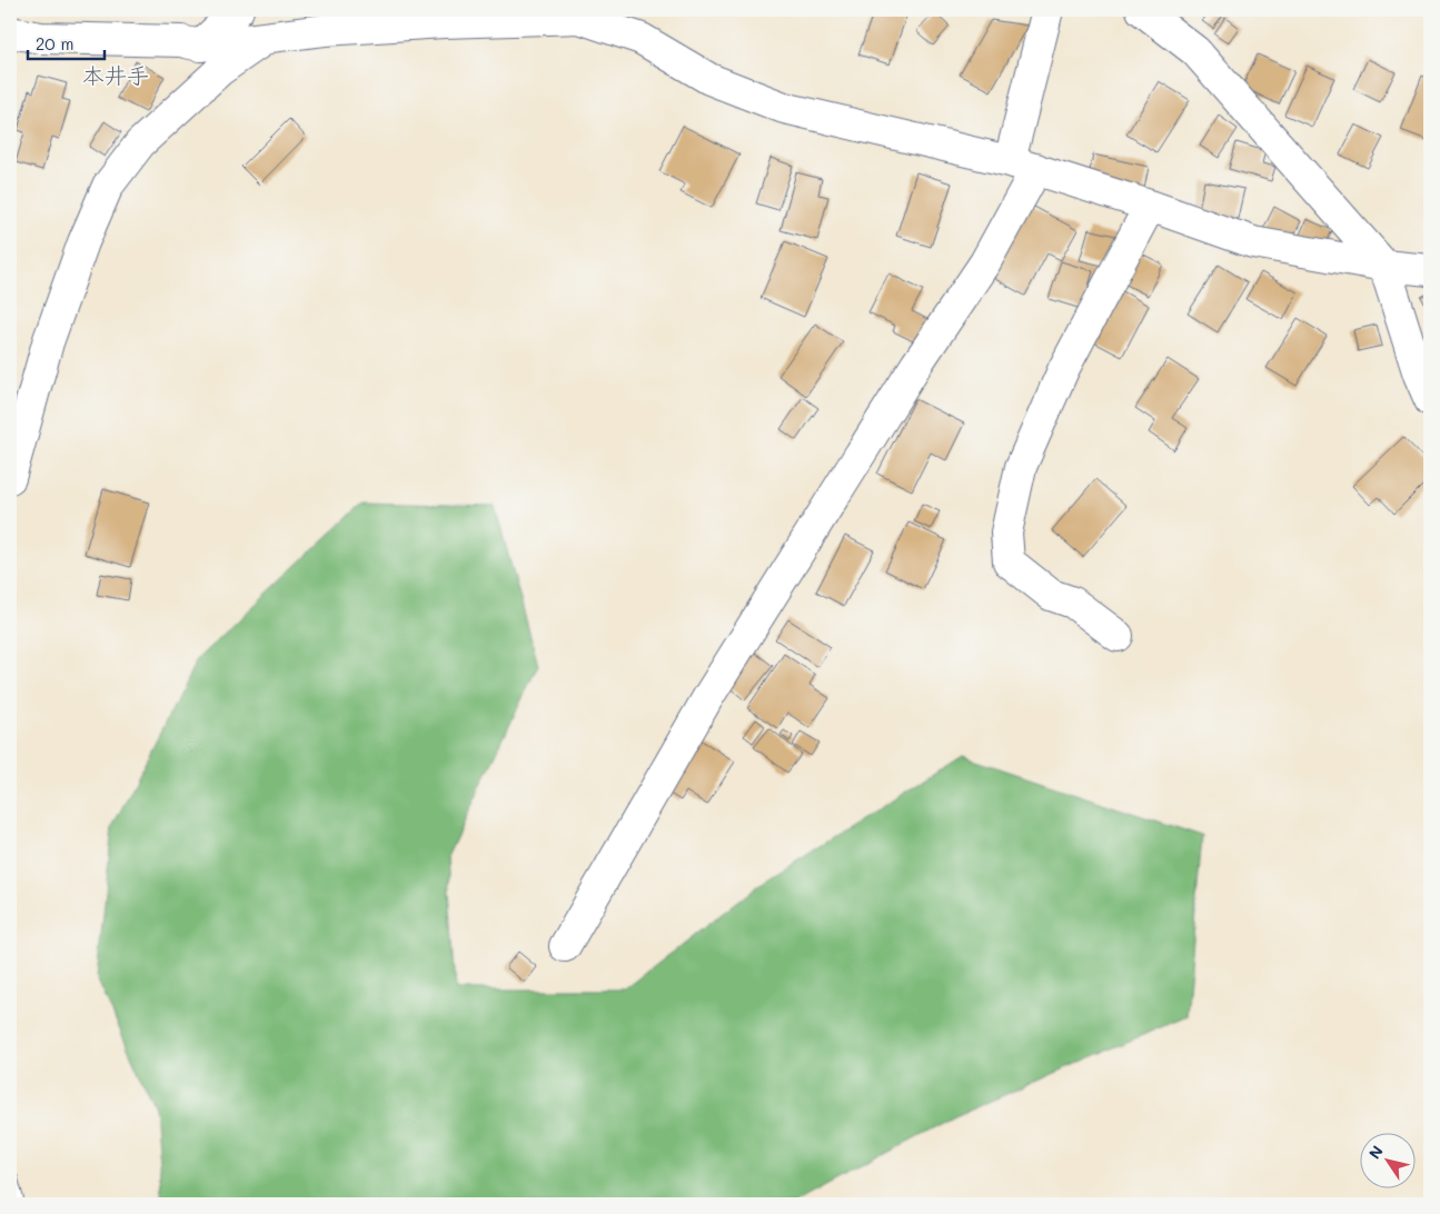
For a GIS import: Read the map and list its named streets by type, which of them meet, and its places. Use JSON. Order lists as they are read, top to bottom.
{
  "districts": ["本井手"],
  "scale_bar": "20 m",
  "north": "top left"
}
